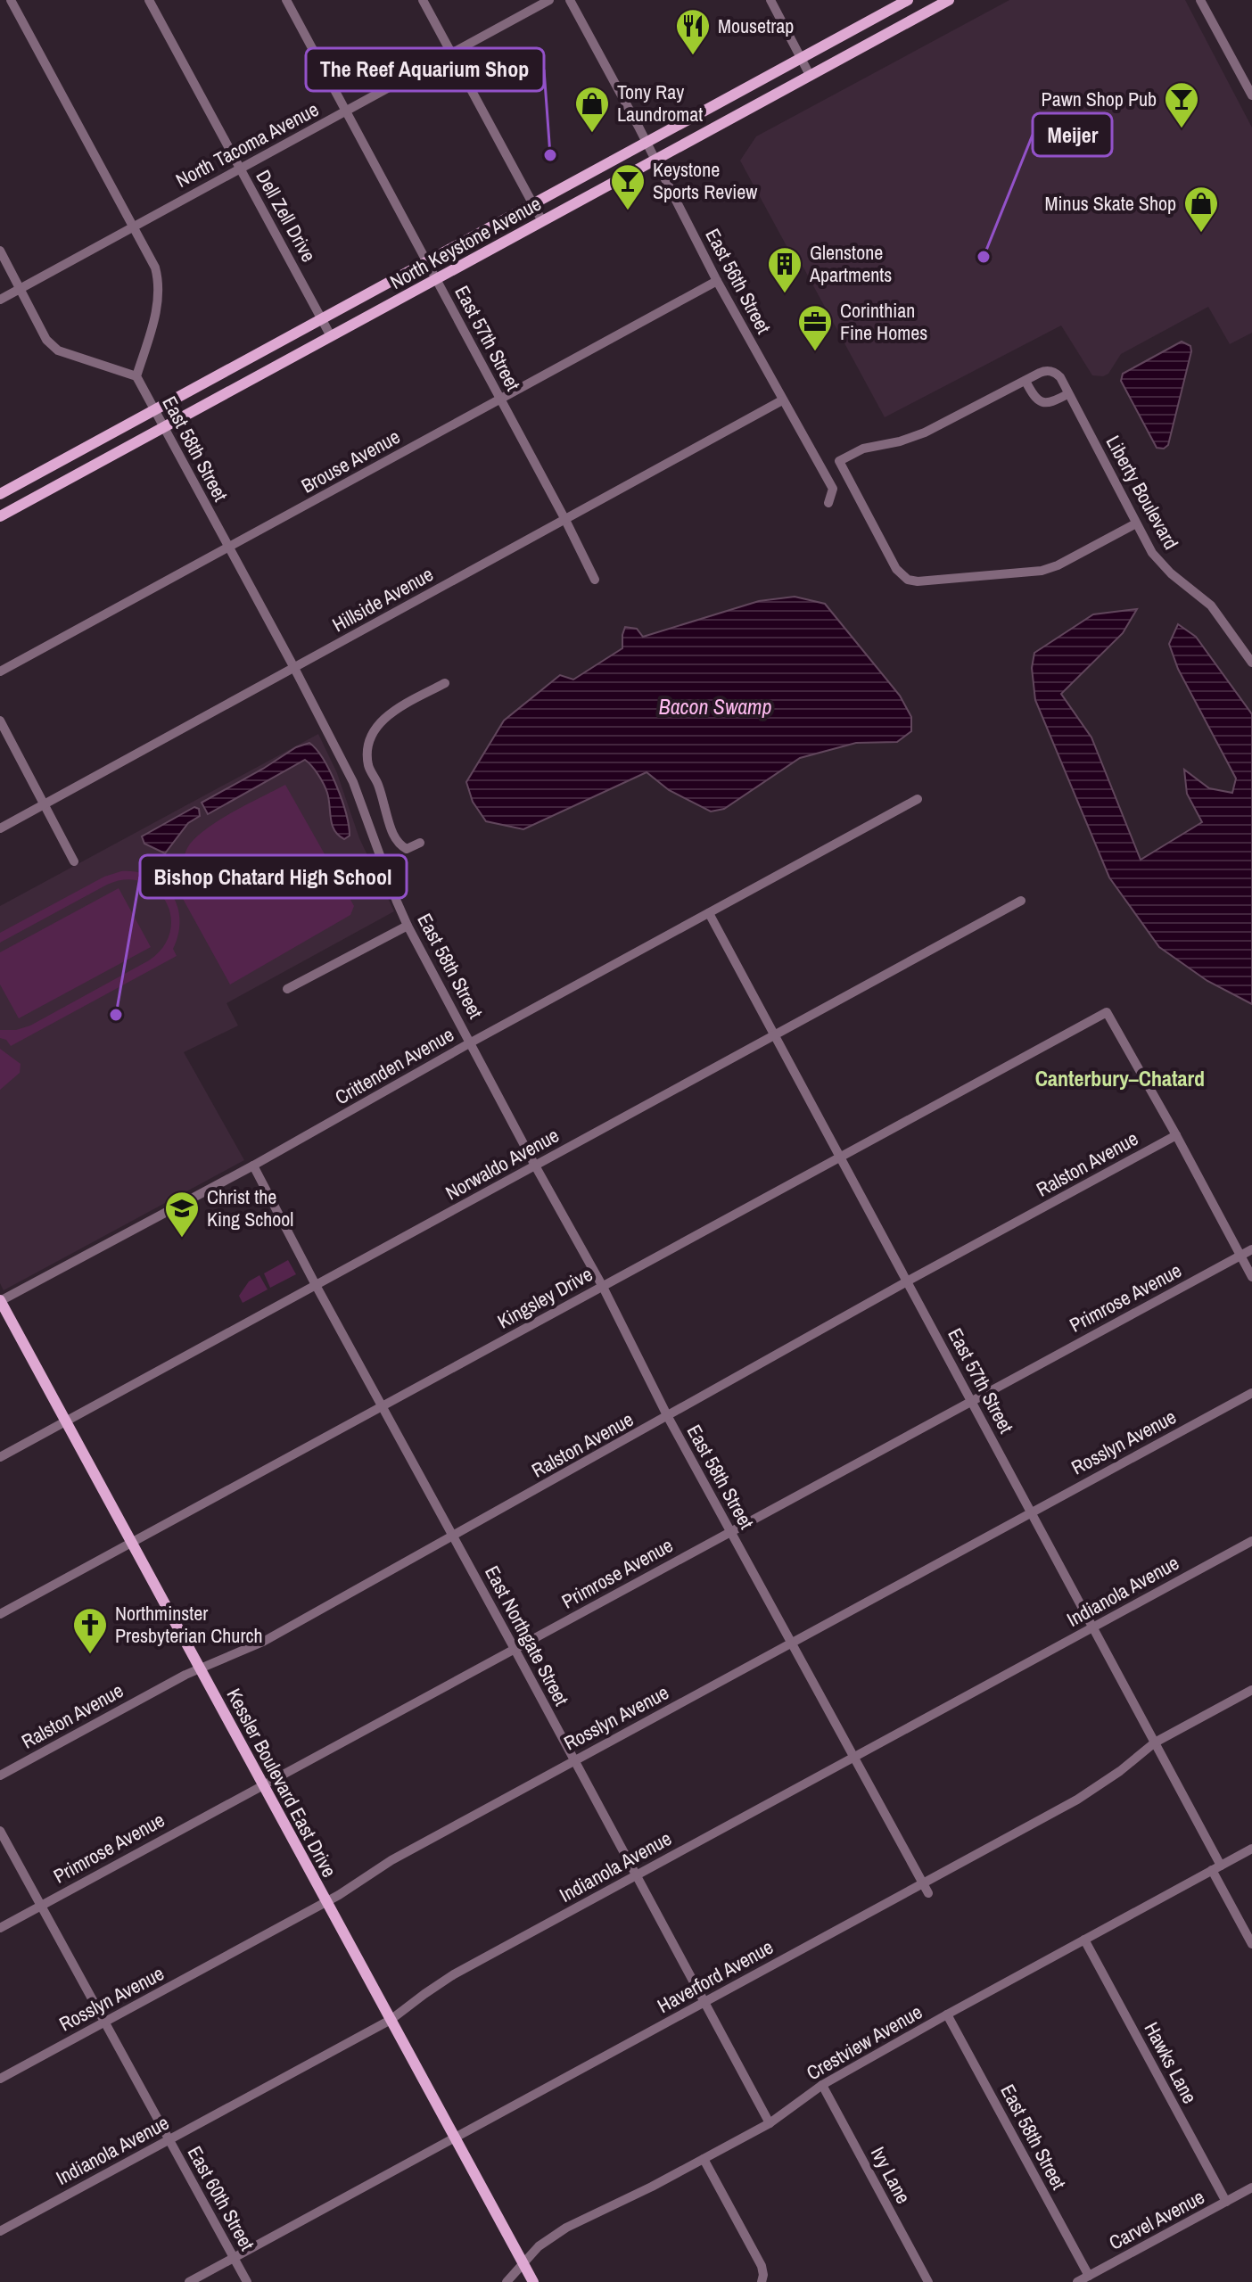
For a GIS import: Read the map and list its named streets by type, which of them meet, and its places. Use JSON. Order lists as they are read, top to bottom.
{
  "streets": {
    "main road": ["North Keystone Avenue", "Kessler Boulevard East Drive"],
    "street": [
      "North Tacoma Avenue",
      "Dell Zell Drive",
      "East 56th Street",
      "East 57th Street",
      "East 58th Street",
      "Brouse Avenue",
      "Liberty Boulevard",
      "Hillside Avenue",
      "Crittenden Avenue",
      "Norwaldo Avenue",
      "Ralston Avenue",
      "Kingsley Drive",
      "Primrose Avenue",
      "Rosslyn Avenue",
      "Indianola Avenue",
      "East Northgate Street",
      "Haverford Avenue",
      "Crestview Avenue",
      "Hawks Lane",
      "Ivy Lane",
      "East 60th Street",
      "Carvel Avenue"
    ]
  },
  "crossings": [
    ["North Tacoma Avenue", "Dell Zell Drive"],
    ["North Tacoma Avenue", "East 57th Street"],
    ["Dell Zell Drive", "North Keystone Avenue"],
    ["North Keystone Avenue", "East 56th Street"],
    ["North Keystone Avenue", "East 57th Street"],
    ["North Keystone Avenue", "East 58th Street"],
    ["East 56th Street", "Brouse Avenue"],
    ["East 56th Street", "Hillside Avenue"],
    ["East 57th Street", "Brouse Avenue"],
    ["East 57th Street", "Hillside Avenue"],
    ["East 57th Street", "Crittenden Avenue"],
    ["East 57th Street", "Norwaldo Avenue"],
    ["East 57th Street", "Ralston Avenue"],
    ["East 57th Street", "Kingsley Drive"],
    ["East 57th Street", "Primrose Avenue"],
    ["East 57th Street", "Rosslyn Avenue"],
    ["East 57th Street", "Indianola Avenue"],
    ["East 57th Street", "Haverford Avenue"],
    ["East 57th Street", "Crestview Avenue"],
    ["East 58th Street", "Brouse Avenue"],
    ["East 58th Street", "Hillside Avenue"],
    ["East 58th Street", "Crittenden Avenue"],
    ["East 58th Street", "Norwaldo Avenue"],
    ["East 58th Street", "Ralston Avenue"],
    ["East 58th Street", "Kingsley Drive"],
    ["East 58th Street", "Primrose Avenue"],
    ["East 58th Street", "Rosslyn Avenue"],
    ["East 58th Street", "Indianola Avenue"],
    ["East 58th Street", "Haverford Avenue"],
    ["East 58th Street", "Crestview Avenue"],
    ["East 58th Street", "Carvel Avenue"],
    ["Crittenden Avenue", "East Northgate Street"],
    ["Crittenden Avenue", "Kessler Boulevard East Drive"],
    ["Norwaldo Avenue", "East Northgate Street"],
    ["Norwaldo Avenue", "Kessler Boulevard East Drive"],
    ["Ralston Avenue", "Kingsley Drive"],
    ["Ralston Avenue", "East Northgate Street"],
    ["Ralston Avenue", "Kessler Boulevard East Drive"],
    ["Kingsley Drive", "East Northgate Street"],
    ["Kingsley Drive", "Kessler Boulevard East Drive"],
    ["Primrose Avenue", "East Northgate Street"],
    ["Primrose Avenue", "Kessler Boulevard East Drive"],
    ["Primrose Avenue", "East 60th Street"],
    ["Rosslyn Avenue", "East Northgate Street"],
    ["Rosslyn Avenue", "Kessler Boulevard East Drive"],
    ["Rosslyn Avenue", "East 60th Street"],
    ["Indianola Avenue", "East Northgate Street"],
    ["Indianola Avenue", "Kessler Boulevard East Drive"],
    ["Indianola Avenue", "East 60th Street"],
    ["East Northgate Street", "Haverford Avenue"],
    ["East Northgate Street", "Crestview Avenue"],
    ["Kessler Boulevard East Drive", "Haverford Avenue"],
    ["Kessler Boulevard East Drive", "Crestview Avenue"],
    ["Haverford Avenue", "East 60th Street"],
    ["Crestview Avenue", "Hawks Lane"],
    ["Crestview Avenue", "Ivy Lane"],
    ["Hawks Lane", "Carvel Avenue"]
  ],
  "districts": ["Canterbury–Chatard"],
  "water": ["Bacon Swamp"],
  "places": {
    "restaurant": ["Mousetrap"],
    "bar": ["Pawn Shop Pub", "Keystone Sports Review"],
    "shop": ["Tony Ray Laundromat", "Minus Skate Shop"],
    "other": ["The Reef Aquarium Shop", "Meijer", "Bishop Chatard High School"],
    "building": ["Glenstone Apartments"],
    "office": ["Corinthian Fine Homes"],
    "school or university": ["Christ the King School"],
    "church": ["Northminster Presbyterian Church"]
  }
}
